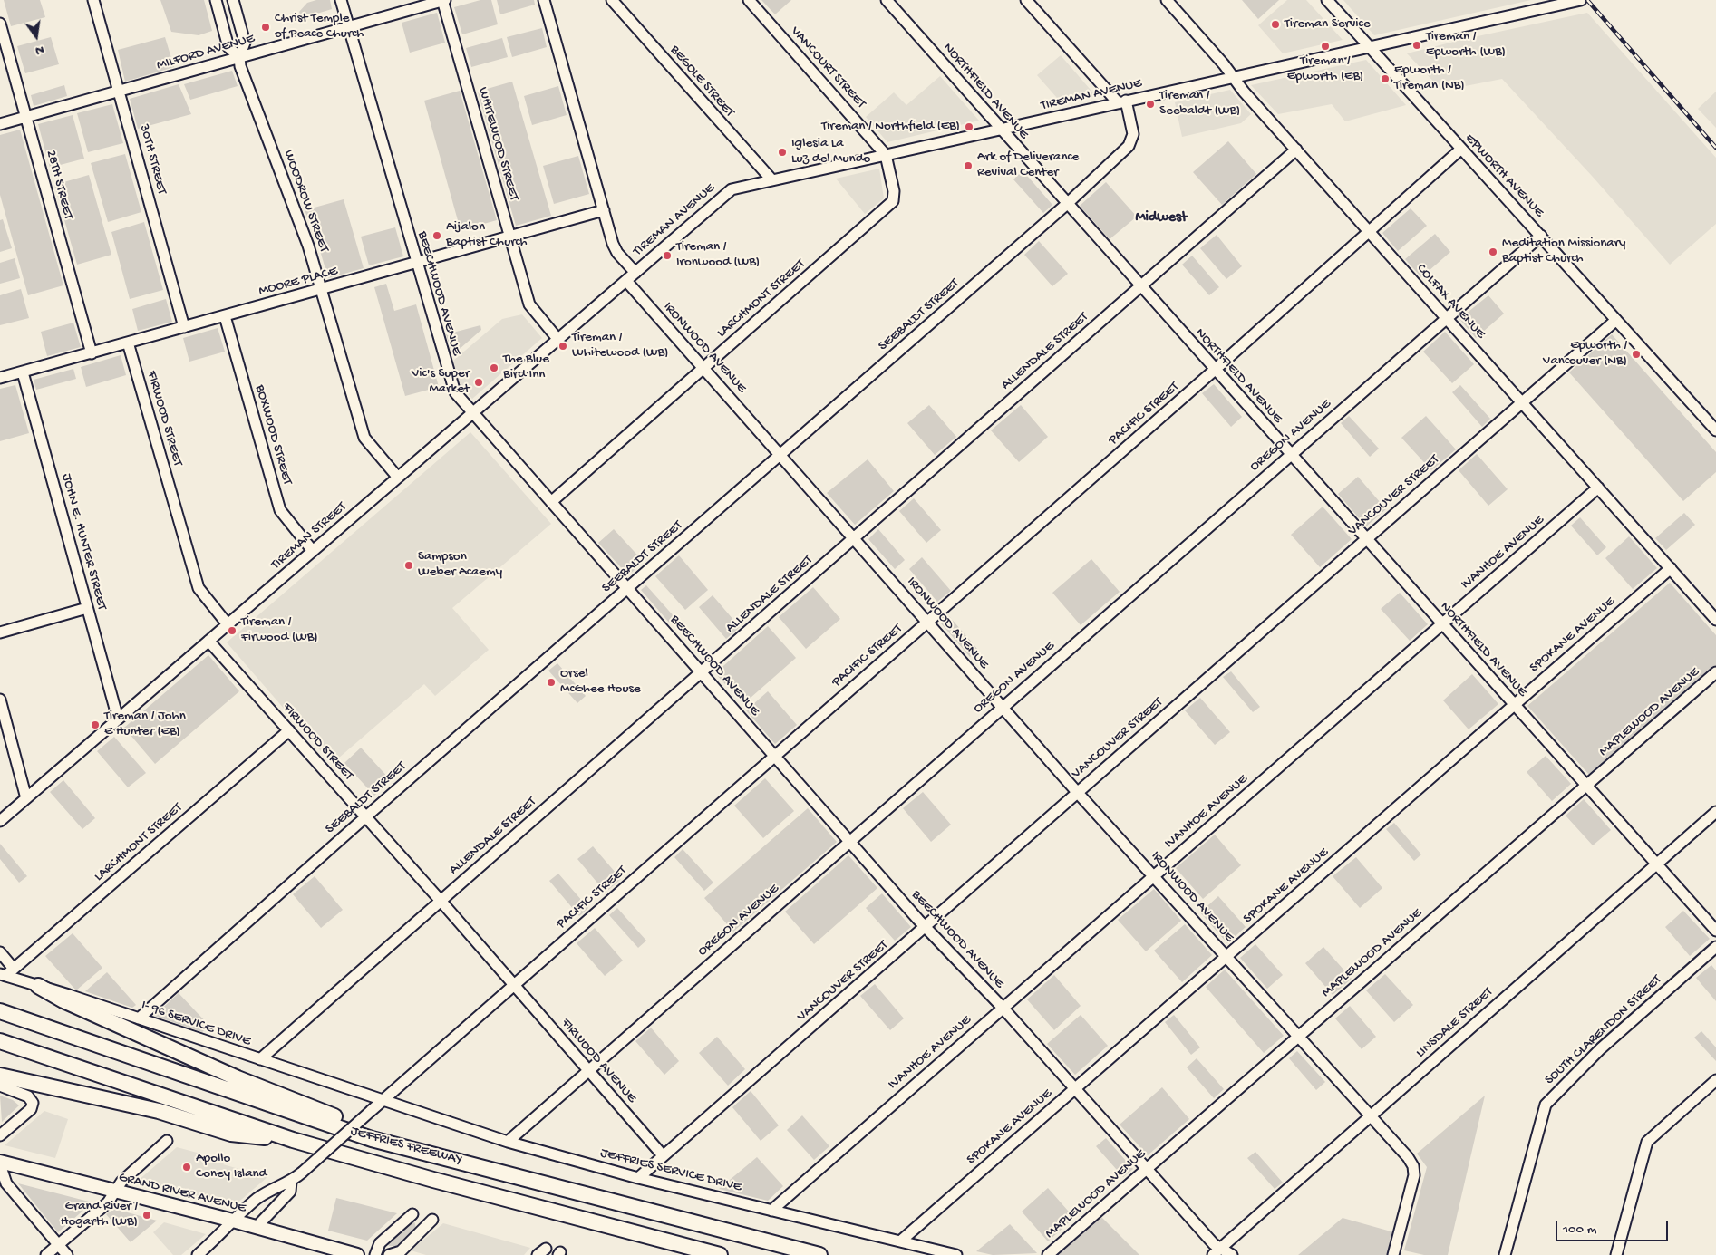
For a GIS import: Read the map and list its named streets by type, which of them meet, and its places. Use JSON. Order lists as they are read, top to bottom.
{
  "streets": {
    "highway": ["JEFFRIES FREEWAY"],
    "main road": ["GRAND RIVER AVENUE"],
    "street": [
      "MILFORD AVENUE",
      "VANCOURT STREET",
      "BEGOLE STREET",
      "NORTHFIELD AVENUE",
      "TIREMAN AVENUE",
      "WHITEWOOD STREET",
      "30TH STREET",
      "EPWORTH AVENUE",
      "28TH STREET",
      "WOODROW STREET",
      "MOORE PLACE",
      "BEECHWOOD AVENUE",
      "LARCHMONT STREET",
      "COLFAX AVENUE",
      "SEEBALDT STREET",
      "IRONWOOD AVENUE",
      "ALLENDALE STREET",
      "PACIFIC STREET",
      "FIRWOOD STREET",
      "BOXWOOD STREET",
      "OREGON AVENUE",
      "VANCOUVER STREET",
      "TIREMAN STREET",
      "JOHN E. HUNTER STREET",
      "IVANHOE AVENUE",
      "SPOKANE AVENUE",
      "MAPLEWOOD AVENUE",
      "LINSDALE STREET",
      "I- 96 SERVICE DRIVE",
      "SOUTH CLARENDON STREET",
      "FIRWOOD AVENUE",
      "JEFFRIES SERVICE DRIVE"
    ]
  },
  "crossings": [
    ["MILFORD AVENUE", "WHITEWOOD STREET"],
    ["MILFORD AVENUE", "30TH STREET"],
    ["MILFORD AVENUE", "28TH STREET"],
    ["MILFORD AVENUE", "WOODROW STREET"],
    ["MILFORD AVENUE", "BEECHWOOD AVENUE"],
    ["VANCOURT STREET", "TIREMAN AVENUE"],
    ["VANCOURT STREET", "LARCHMONT STREET"],
    ["BEGOLE STREET", "TIREMAN AVENUE"],
    ["NORTHFIELD AVENUE", "TIREMAN AVENUE"],
    ["NORTHFIELD AVENUE", "SEEBALDT STREET"],
    ["NORTHFIELD AVENUE", "ALLENDALE STREET"],
    ["NORTHFIELD AVENUE", "PACIFIC STREET"],
    ["NORTHFIELD AVENUE", "OREGON AVENUE"],
    ["NORTHFIELD AVENUE", "VANCOUVER STREET"],
    ["NORTHFIELD AVENUE", "IVANHOE AVENUE"],
    ["NORTHFIELD AVENUE", "SPOKANE AVENUE"],
    ["NORTHFIELD AVENUE", "MAPLEWOOD AVENUE"],
    ["NORTHFIELD AVENUE", "LINSDALE STREET"],
    ["TIREMAN AVENUE", "EPWORTH AVENUE"],
    ["TIREMAN AVENUE", "LARCHMONT STREET"],
    ["TIREMAN AVENUE", "COLFAX AVENUE"],
    ["TIREMAN AVENUE", "SEEBALDT STREET"],
    ["TIREMAN AVENUE", "TIREMAN STREET"],
    ["WHITEWOOD STREET", "MOORE PLACE"],
    ["WHITEWOOD STREET", "TIREMAN STREET"],
    ["30TH STREET", "MOORE PLACE"],
    ["EPWORTH AVENUE", "PACIFIC STREET"],
    ["EPWORTH AVENUE", "OREGON AVENUE"],
    ["EPWORTH AVENUE", "VANCOUVER STREET"],
    ["28TH STREET", "MOORE PLACE"],
    ["WOODROW STREET", "MOORE PLACE"],
    ["WOODROW STREET", "TIREMAN STREET"],
    ["MOORE PLACE", "BEECHWOOD AVENUE"],
    ["MOORE PLACE", "FIRWOOD STREET"],
    ["MOORE PLACE", "BOXWOOD STREET"],
    ["MOORE PLACE", "JOHN E. HUNTER STREET"],
    ["BEECHWOOD AVENUE", "LARCHMONT STREET"],
    ["BEECHWOOD AVENUE", "SEEBALDT STREET"],
    ["BEECHWOOD AVENUE", "ALLENDALE STREET"],
    ["BEECHWOOD AVENUE", "PACIFIC STREET"],
    ["BEECHWOOD AVENUE", "OREGON AVENUE"],
    ["BEECHWOOD AVENUE", "VANCOUVER STREET"],
    ["BEECHWOOD AVENUE", "TIREMAN STREET"],
    ["BEECHWOOD AVENUE", "IVANHOE AVENUE"],
    ["BEECHWOOD AVENUE", "SPOKANE AVENUE"],
    ["BEECHWOOD AVENUE", "MAPLEWOOD AVENUE"],
    ["BEECHWOOD AVENUE", "LINSDALE STREET"],
    ["LARCHMONT STREET", "IRONWOOD AVENUE"],
    ["LARCHMONT STREET", "FIRWOOD STREET"],
    ["LARCHMONT STREET", "I- 96 SERVICE DRIVE"],
    ["COLFAX AVENUE", "ALLENDALE STREET"],
    ["COLFAX AVENUE", "PACIFIC STREET"],
    ["COLFAX AVENUE", "OREGON AVENUE"],
    ["COLFAX AVENUE", "VANCOUVER STREET"],
    ["COLFAX AVENUE", "IVANHOE AVENUE"],
    ["COLFAX AVENUE", "SPOKANE AVENUE"],
    ["SEEBALDT STREET", "IRONWOOD AVENUE"],
    ["SEEBALDT STREET", "FIRWOOD STREET"],
    ["SEEBALDT STREET", "I- 96 SERVICE DRIVE"],
    ["IRONWOOD AVENUE", "ALLENDALE STREET"],
    ["IRONWOOD AVENUE", "PACIFIC STREET"],
    ["IRONWOOD AVENUE", "OREGON AVENUE"],
    ["IRONWOOD AVENUE", "VANCOUVER STREET"],
    ["IRONWOOD AVENUE", "TIREMAN STREET"],
    ["IRONWOOD AVENUE", "IVANHOE AVENUE"],
    ["IRONWOOD AVENUE", "SPOKANE AVENUE"],
    ["IRONWOOD AVENUE", "MAPLEWOOD AVENUE"],
    ["IRONWOOD AVENUE", "LINSDALE STREET"],
    ["ALLENDALE STREET", "FIRWOOD STREET"],
    ["ALLENDALE STREET", "I- 96 SERVICE DRIVE"],
    ["PACIFIC STREET", "FIRWOOD STREET"],
    ["PACIFIC STREET", "I- 96 SERVICE DRIVE"],
    ["PACIFIC STREET", "FIRWOOD AVENUE"],
    ["PACIFIC STREET", "JEFFRIES SERVICE DRIVE"],
    ["PACIFIC STREET", "GRAND RIVER AVENUE"],
    ["FIRWOOD STREET", "TIREMAN STREET"],
    ["FIRWOOD STREET", "FIRWOOD AVENUE"],
    ["BOXWOOD STREET", "TIREMAN STREET"],
    ["OREGON AVENUE", "FIRWOOD AVENUE"],
    ["OREGON AVENUE", "JEFFRIES SERVICE DRIVE"],
    ["VANCOUVER STREET", "FIRWOOD AVENUE"],
    ["VANCOUVER STREET", "JEFFRIES SERVICE DRIVE"],
    ["TIREMAN STREET", "JOHN E. HUNTER STREET"],
    ["IVANHOE AVENUE", "JEFFRIES SERVICE DRIVE"],
    ["SPOKANE AVENUE", "JEFFRIES SERVICE DRIVE"],
    ["I- 96 SERVICE DRIVE", "JEFFRIES SERVICE DRIVE"]
  ],
  "districts": ["Midwest"],
  "places": [
    "Tireman Service",
    "Christ Temple of Peace Church",
    "Tireman / Epworth (WB)",
    "Tireman / Epworth (EB)",
    "Epworth / Tireman (NB)",
    "Tireman / Seebaldt (WB)",
    "Tireman / Northfield (EB)",
    "Iglesia La Luz del Mundo",
    "Ark of Deliverance Revival Center",
    "Aijalon Baptist Church",
    "Meditation Missionary Baptist Church",
    "Tireman / Ironwood (WB)",
    "Tireman / Whitewood (WB)",
    "Epworth / Vancouver (NB)",
    "The Blue Bird Inn",
    "Vic's Super Market",
    "Sampson Weber Acaemy",
    "Tireman / Firwood (WB)",
    "Orsel McGhee House",
    "Tireman / John E Hunter (EB)",
    "Apollo Coney Island",
    "Grand River / Hogarth (WB)"
  ],
  "scale_bar": "100 m",
  "north": "bottom"
}
